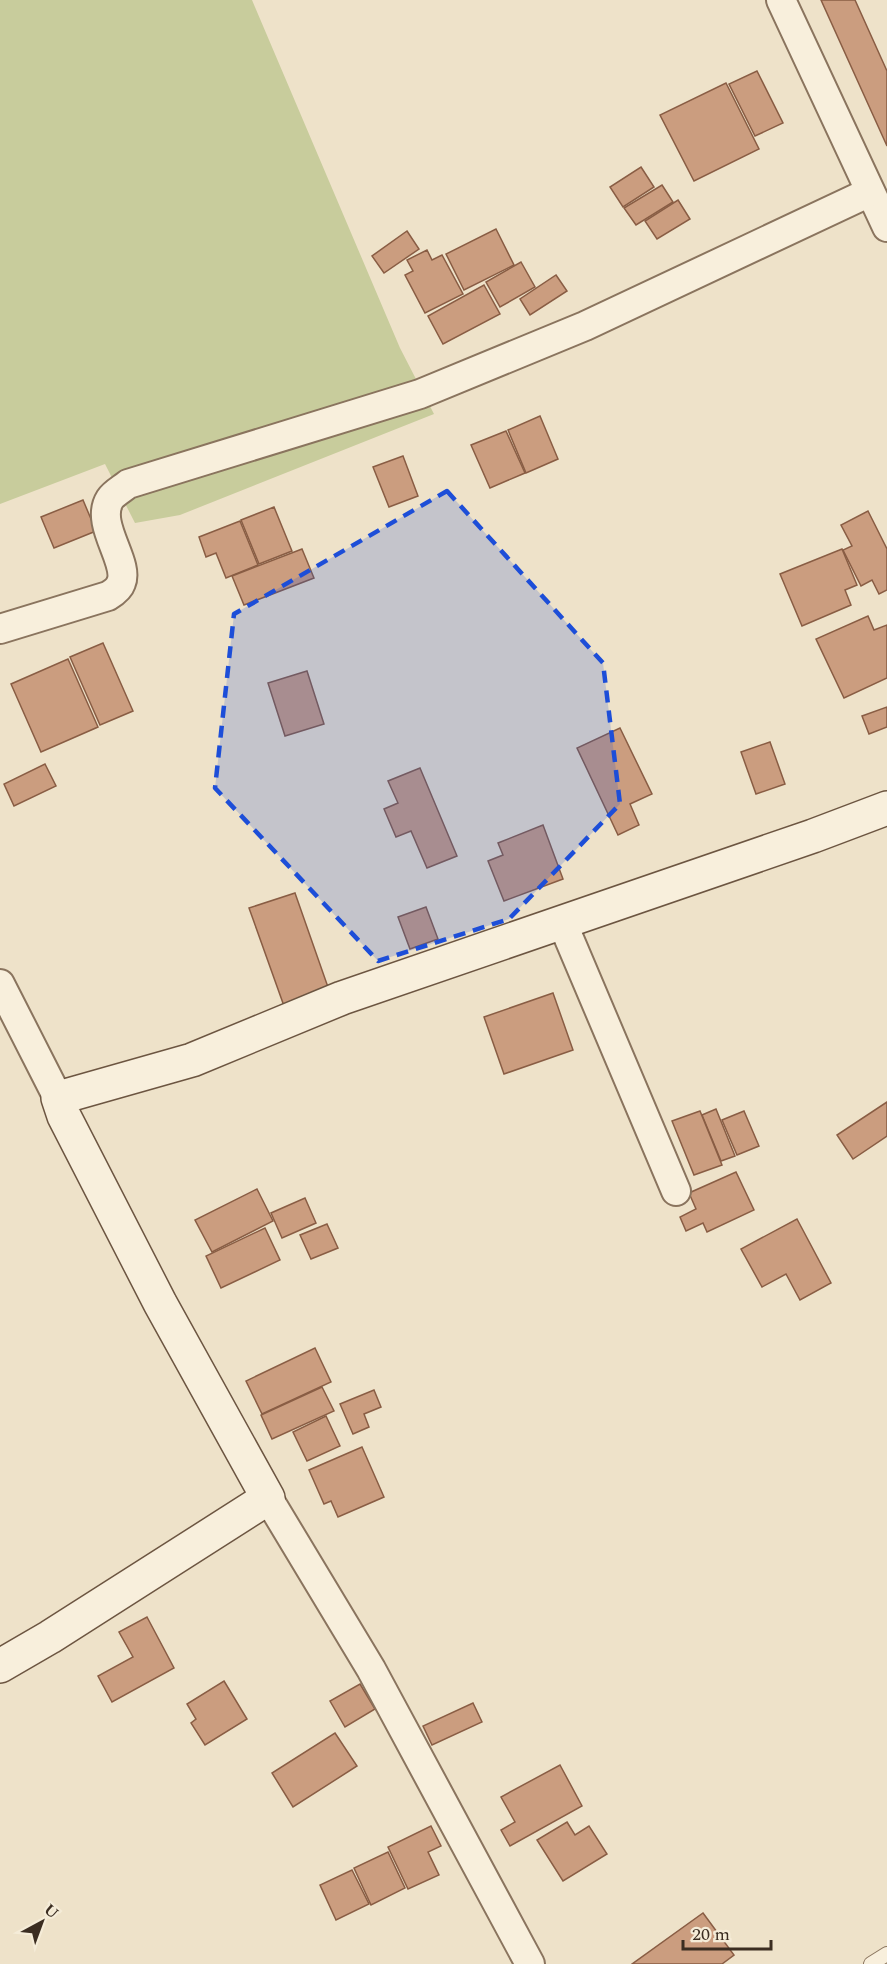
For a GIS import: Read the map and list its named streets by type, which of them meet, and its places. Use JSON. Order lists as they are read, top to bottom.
{
  "scale_bar": "20 m",
  "north": "top right"
}
